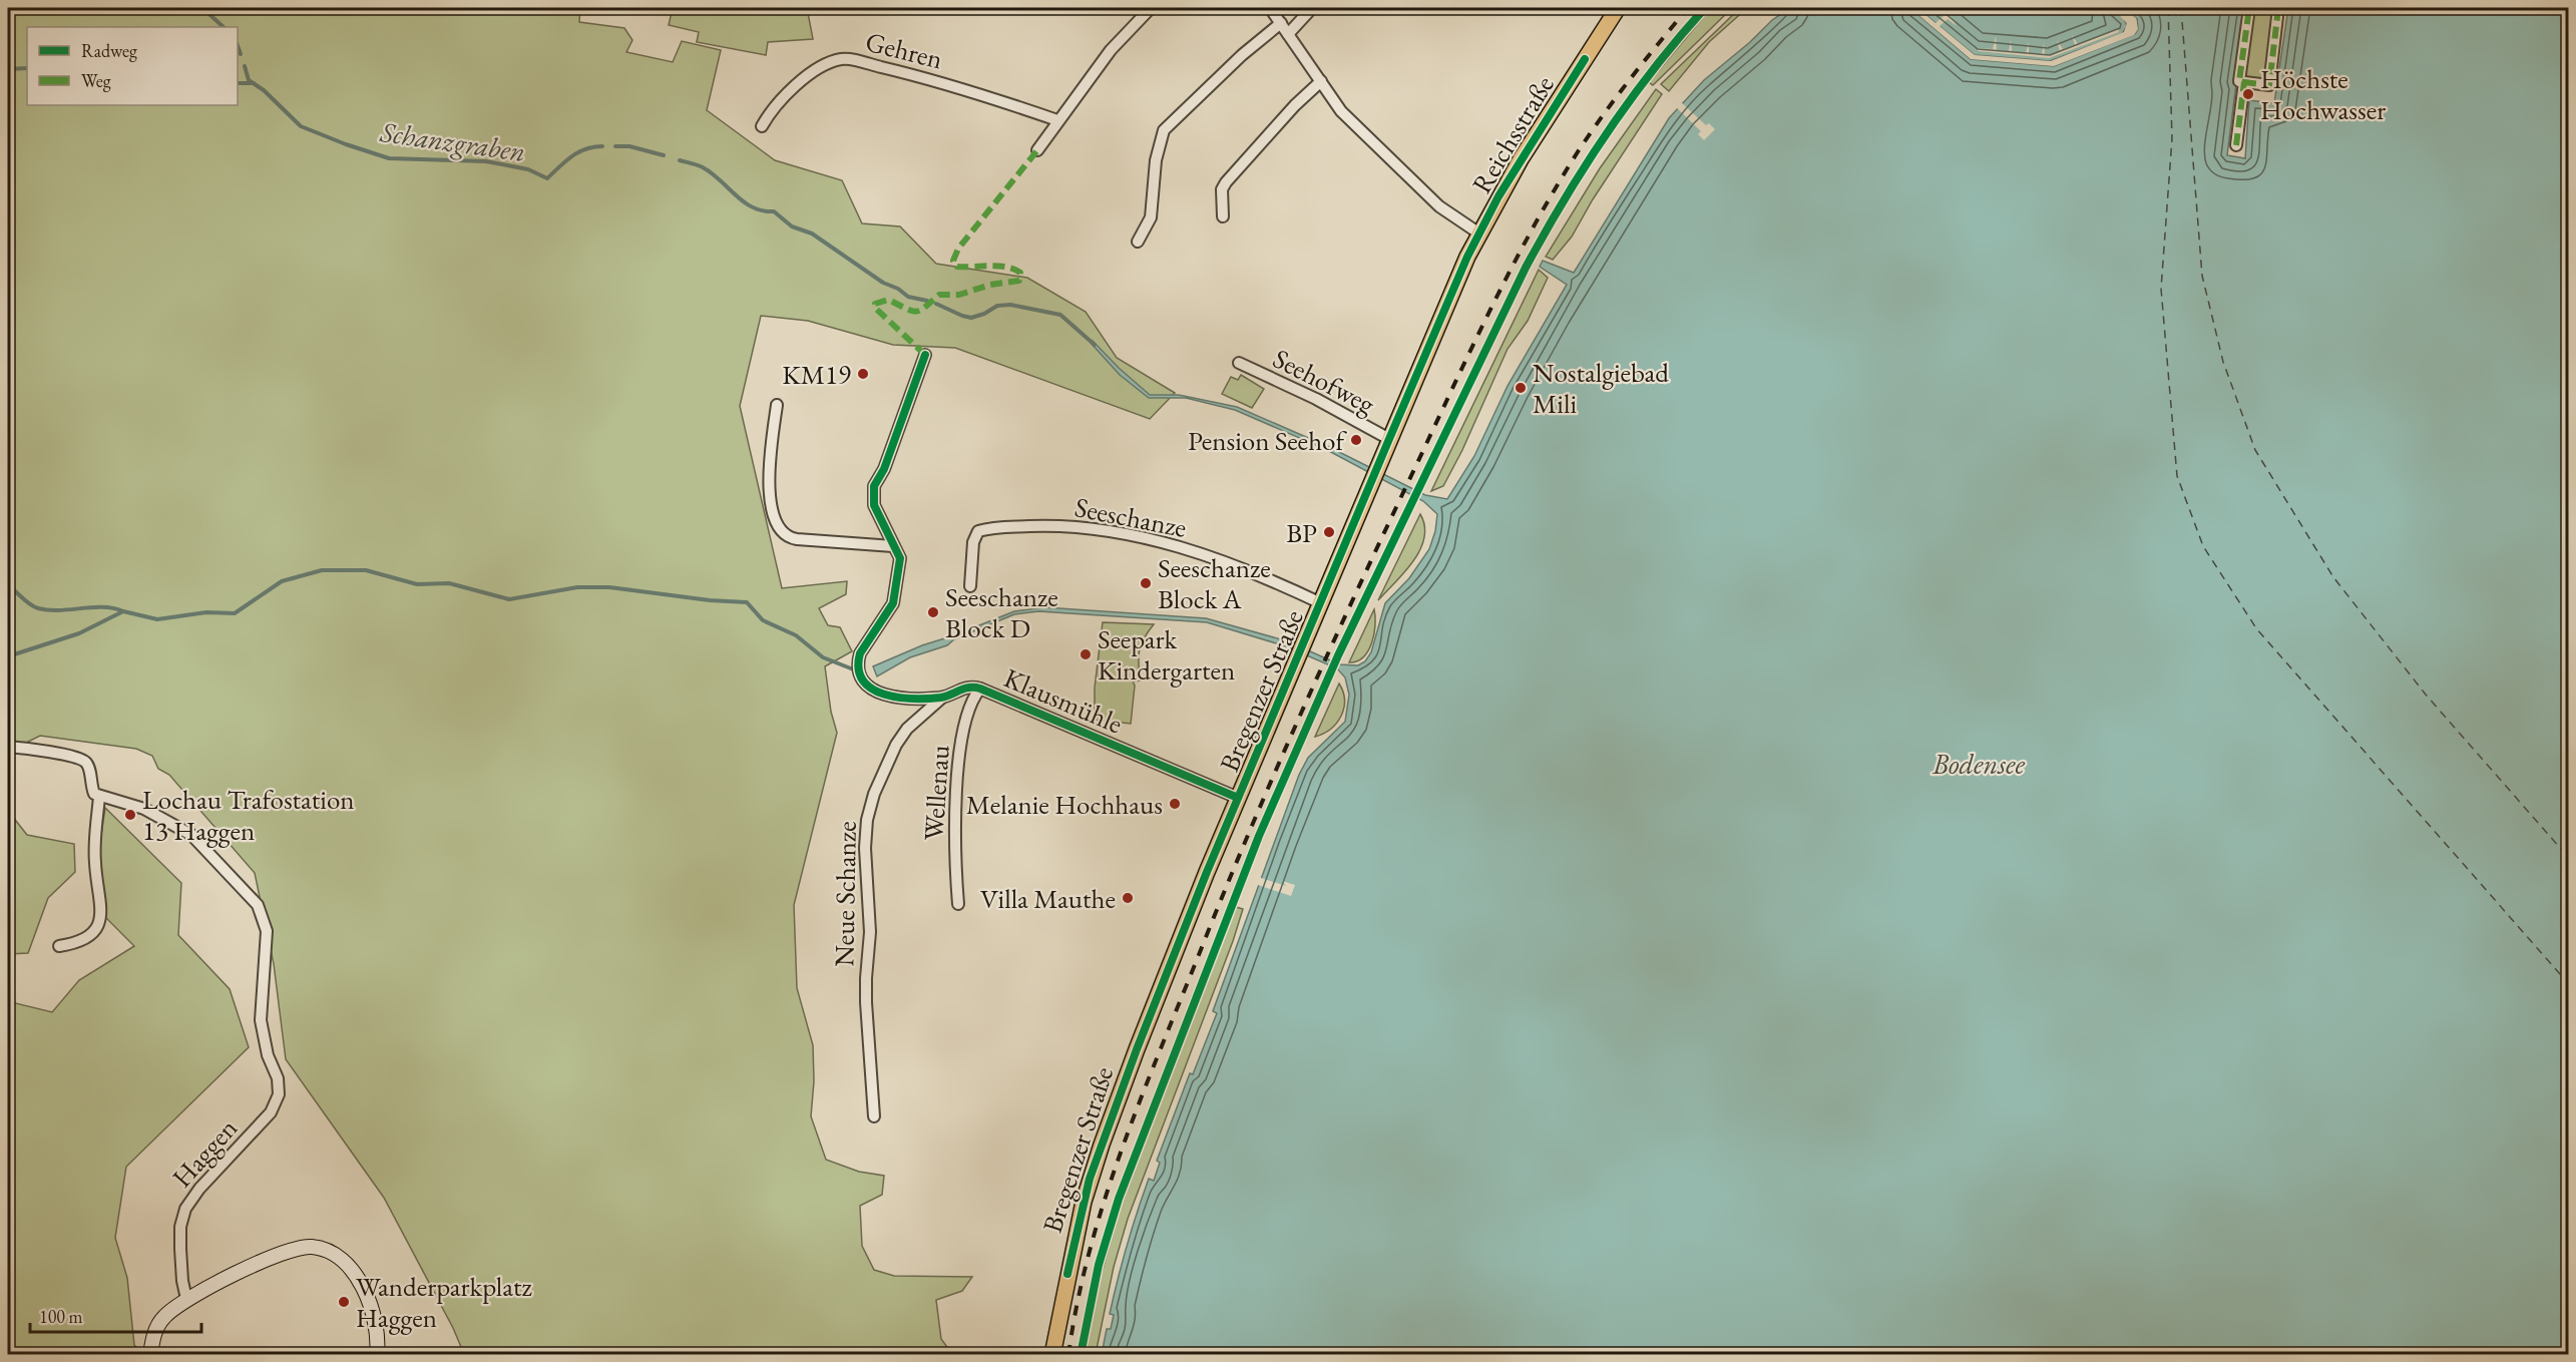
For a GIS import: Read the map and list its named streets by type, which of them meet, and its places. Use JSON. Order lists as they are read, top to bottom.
{
  "streets": {
    "main road": ["Reichsstraße", "Bregenzer Straße"],
    "street": [
      "Gehren",
      "Seehofweg",
      "Seeschanze",
      "Klausmühle",
      "Wellenau",
      "Neue Schanze",
      "Haggen"
    ]
  },
  "crossings": [
    ["Reichsstraße", "Bregenzer Straße"],
    ["Seehofweg", "Bregenzer Straße"],
    ["Seeschanze", "Bregenzer Straße"],
    ["Bregenzer Straße", "Klausmühle"],
    ["Klausmühle", "Wellenau"],
    ["Klausmühle", "Neue Schanze"]
  ],
  "water": ["Schanzgraben", "Bodensee"],
  "places": [
    "Höchste Hochwasser",
    "KM19",
    "Nostalgiebad Mili",
    "Pension Seehof",
    "BP",
    "Seeschanze Block A",
    "Seeschanze Block D",
    "Seepark Kindergarten",
    "Melanie Hochhaus",
    "Lochau Trafostation 13 Haggen",
    "Villa Mauthe",
    "Wanderparkplatz Haggen"
  ],
  "legend": ["Radweg", "Weg"],
  "scale_bar": "100 m"
}
